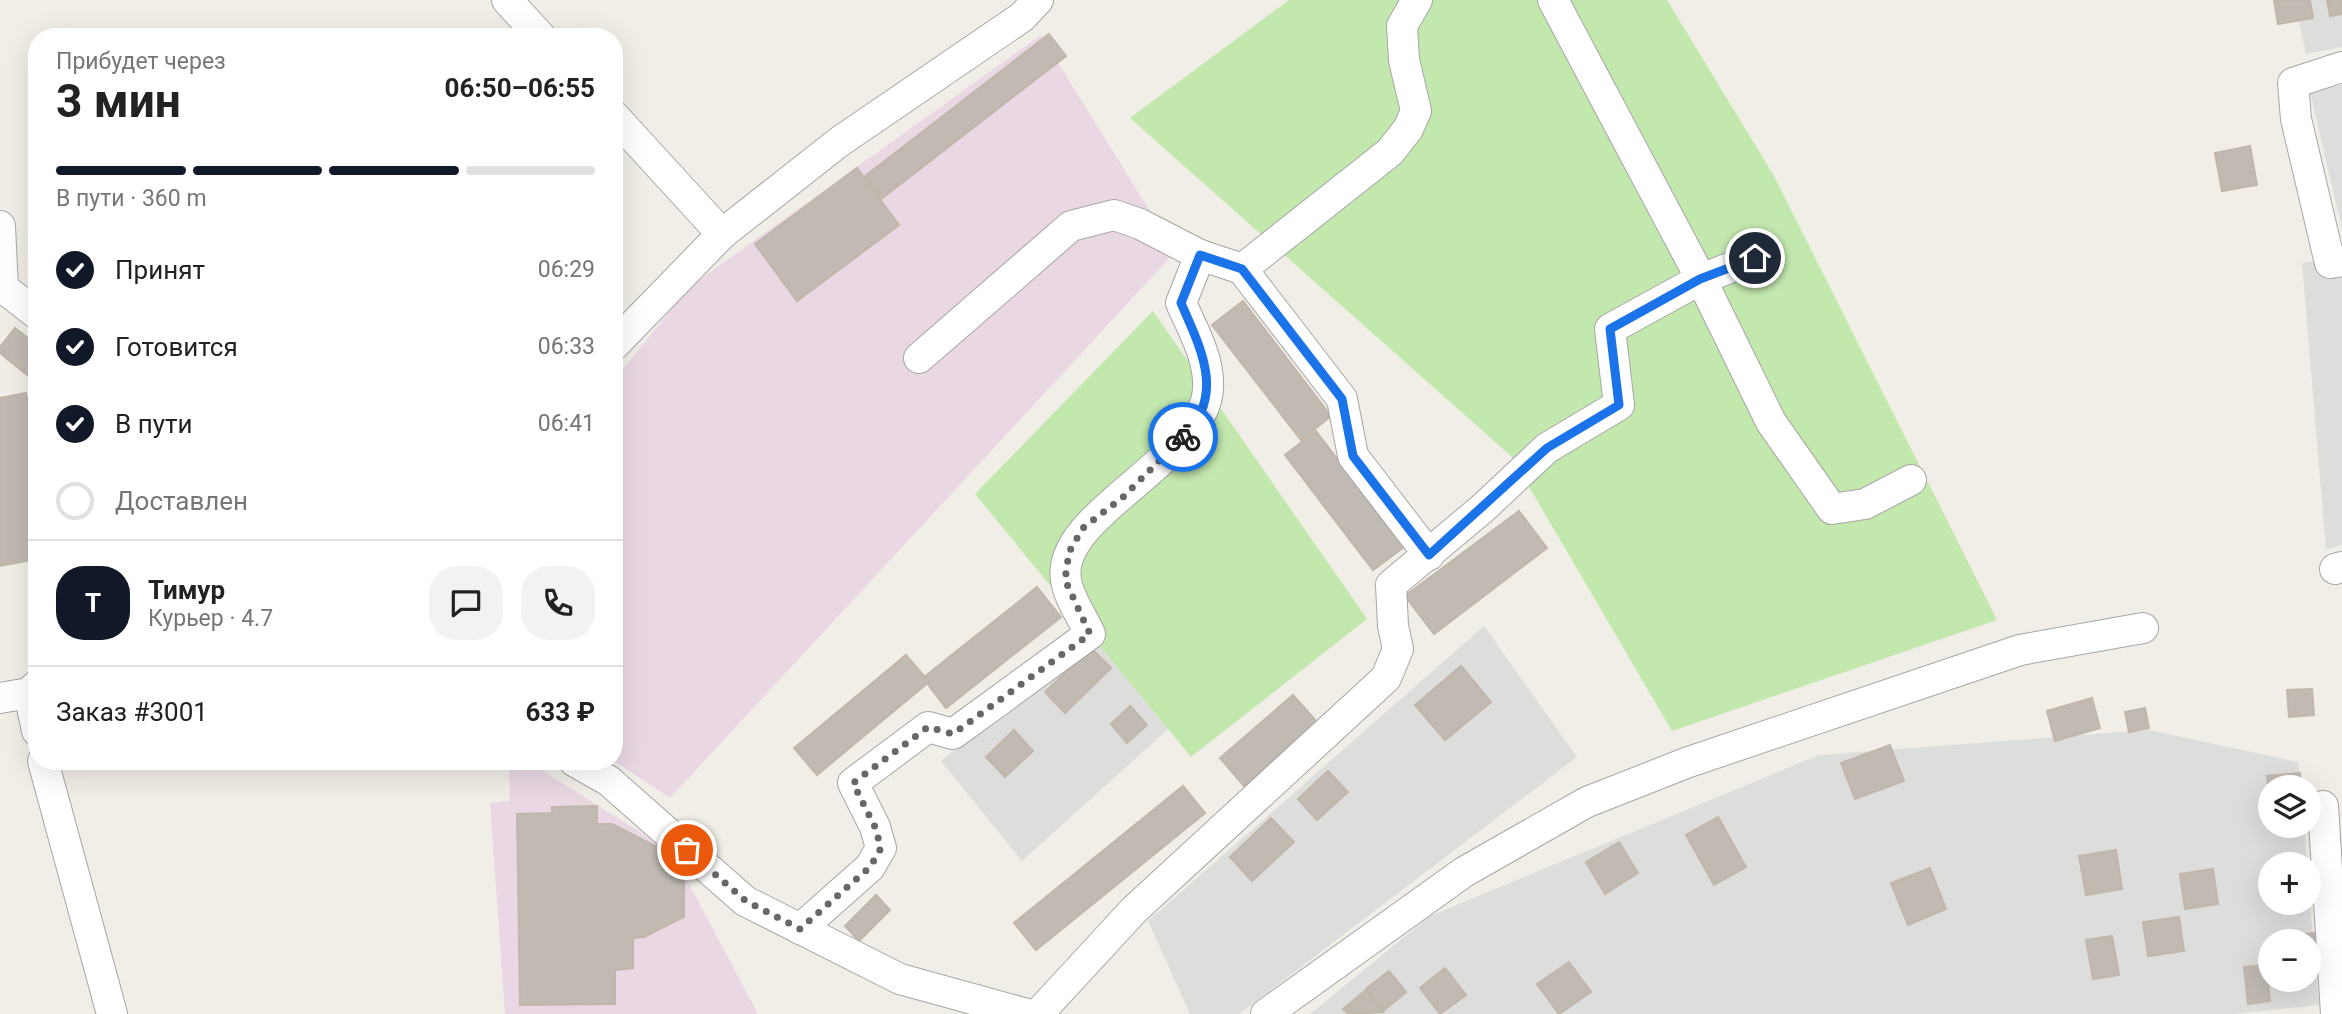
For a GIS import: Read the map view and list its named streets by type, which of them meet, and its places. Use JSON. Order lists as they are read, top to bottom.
{
  "page": {
    "heading": ["3 мин", "Прибудет через", "06:50–06:55"],
    "panel": [
      "Тимур",
      "Курьер · 4.7",
      "Заказ #3001",
      "633 ₽"
    ],
    "bar": "В пути · 360 m",
    "list": [
      ["Принят", "06:29"],
      ["Готовится", "06:33"],
      ["В пути", "06:41"],
      "Доставлен"
    ],
    "round": "Т",
    "map_buttons": ["+", "−"]
  }
}
